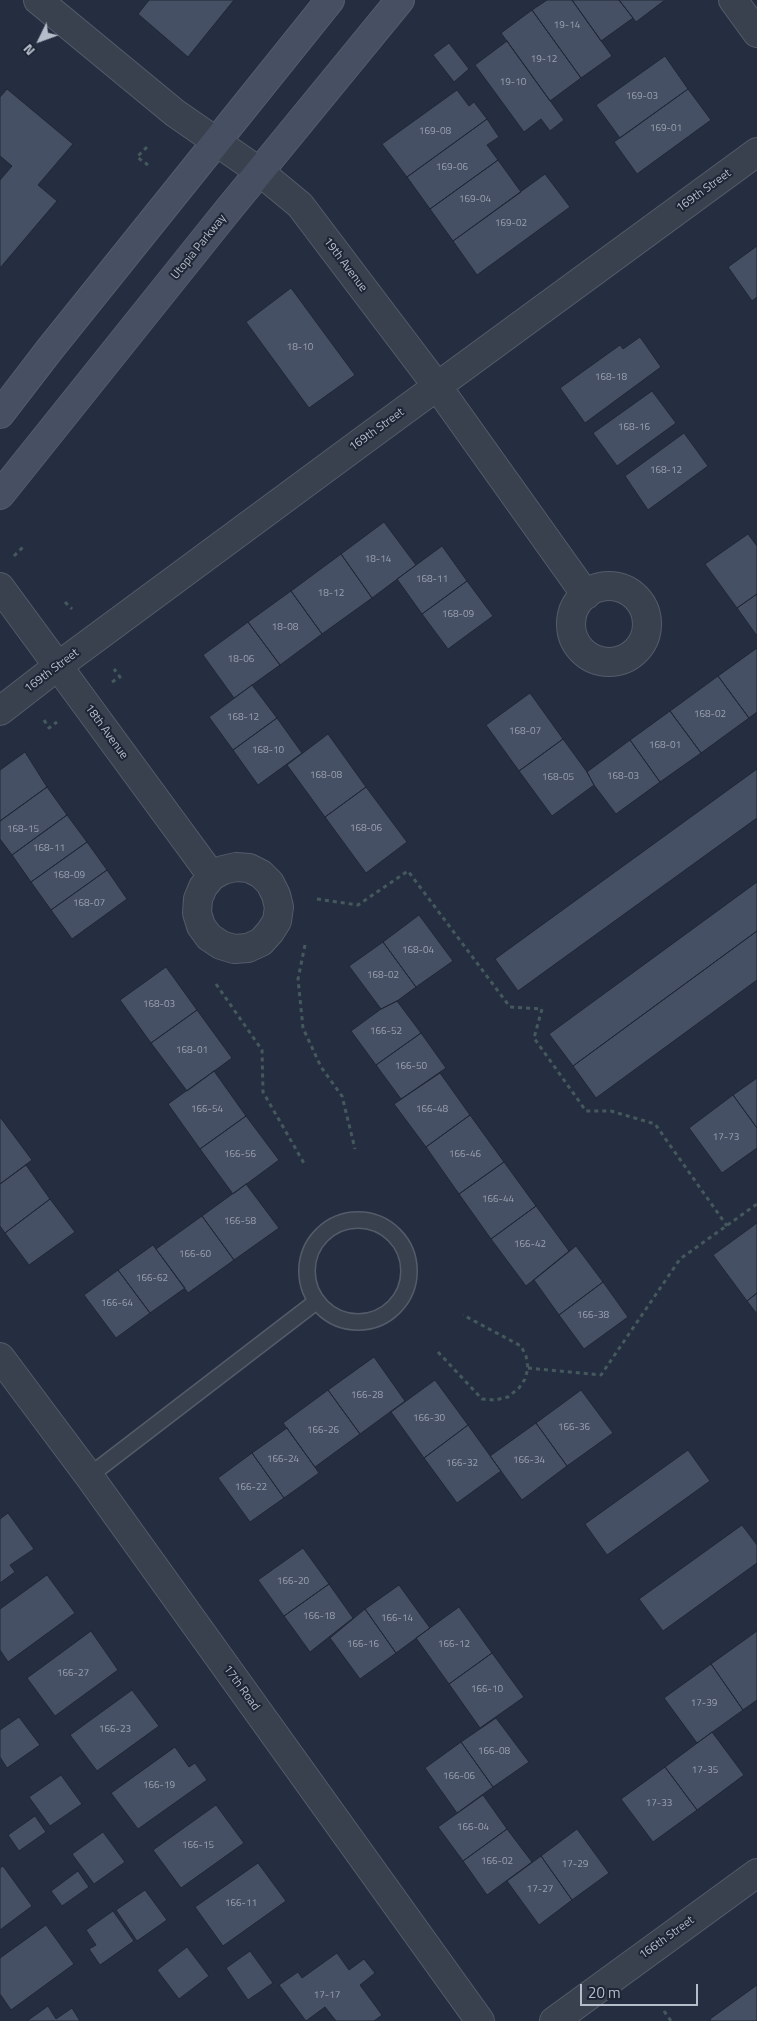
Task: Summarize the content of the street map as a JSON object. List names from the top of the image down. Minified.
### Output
{"streets":{"main road":["Utopia Parkway"],"street":["169th Street","19th Avenue","18th Avenue","17th Road","166th Street"]},"crossings":[["169th Street","19th Avenue"],["169th Street","18th Avenue"],["Utopia Parkway","19th Avenue"]],"house_numbers":["19-14","19-12","19-10","169-03","169-01","169-08","169-06","169-04","169-02","18-10","168-18","168-16","168-12","18-14","168-11","18-12","168-09","18-08","18-06","168-02","168-12","168-07","168-01","168-10","168-08","168-03","168-05","168-06","168-15","168-11","168-09","168-07","168-04","168-02","168-03","166-52","168-01","166-50","166-54","166-48","17-73","166-56","166-46","166-44","166-58","166-42","166-60","166-62","166-64","166-38","166-28","166-30","166-36","166-26","166-24","166-34","166-32","166-22","166-20","166-18","166-14","166-16","166-12","166-27","166-10","17-39","166-23","166-08","17-35","166-06","166-19","17-33","166-04","166-15","166-02","17-29","17-27","166-11","17-17"],"scale_bar":"20 m","north":"bottom left"}
